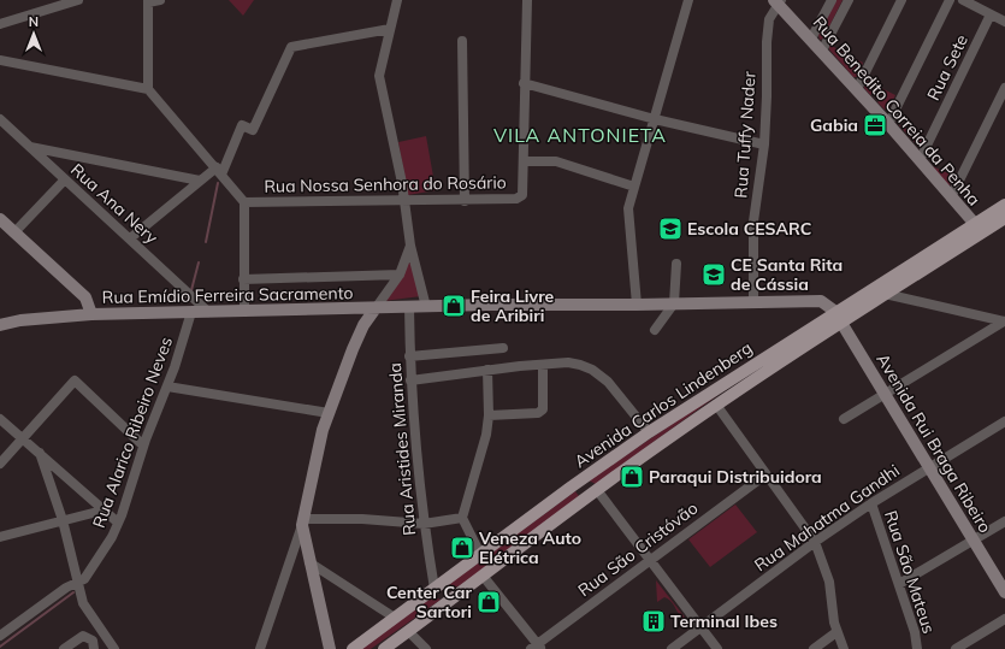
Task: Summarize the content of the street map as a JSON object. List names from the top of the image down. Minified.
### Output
{"streets":{"main road":["Avenida Carlos Lindenberg"],"street":["Rua Sete","Rua Benedito Correia da Penha","Rua Tuffy Nader","Rua Nossa Senhora do Rosário","Rua Ana Nery","Rua Emídio Ferreira Sacramento","Rua Alarico Ribeiro Neves","Avenida Rui Braga Ribeiro","Rua Aristides Miranda","Rua Mahatma Gandhi","Rua São Cristóvão","Rua São Mateus"]},"crossings":[["Rua Sete","Rua Benedito Correia da Penha"],["Rua Benedito Correia da Penha","Rua Tuffy Nader"],["Rua Benedito Correia da Penha","Avenida Carlos Lindenberg"],["Rua Tuffy Nader","Rua Emídio Ferreira Sacramento"],["Rua Ana Nery","Rua Emídio Ferreira Sacramento"],["Rua Emídio Ferreira Sacramento","Avenida Carlos Lindenberg"],["Rua Emídio Ferreira Sacramento","Rua Alarico Ribeiro Neves"],["Rua Emídio Ferreira Sacramento","Avenida Rui Braga Ribeiro"],["Rua Emídio Ferreira Sacramento","Rua Aristides Miranda"],["Avenida Carlos Lindenberg","Avenida Rui Braga Ribeiro"],["Avenida Carlos Lindenberg","Rua Aristides Miranda"],["Avenida Rui Braga Ribeiro","Rua Mahatma Gandhi"],["Rua Mahatma Gandhi","Rua São Mateus"]],"districts":["VILA ANTONIETA"],"places":{"office":["Gabia"],"school or university":["Escola CESARC","CE Santa Rita de Cássia"],"shop":["Feira Livre de Aribiri","Paraqui Distribuidora","Veneza Auto Elétrica","Center Car Sartori"],"building":["Terminal Ibes"]},"north":"top"}
